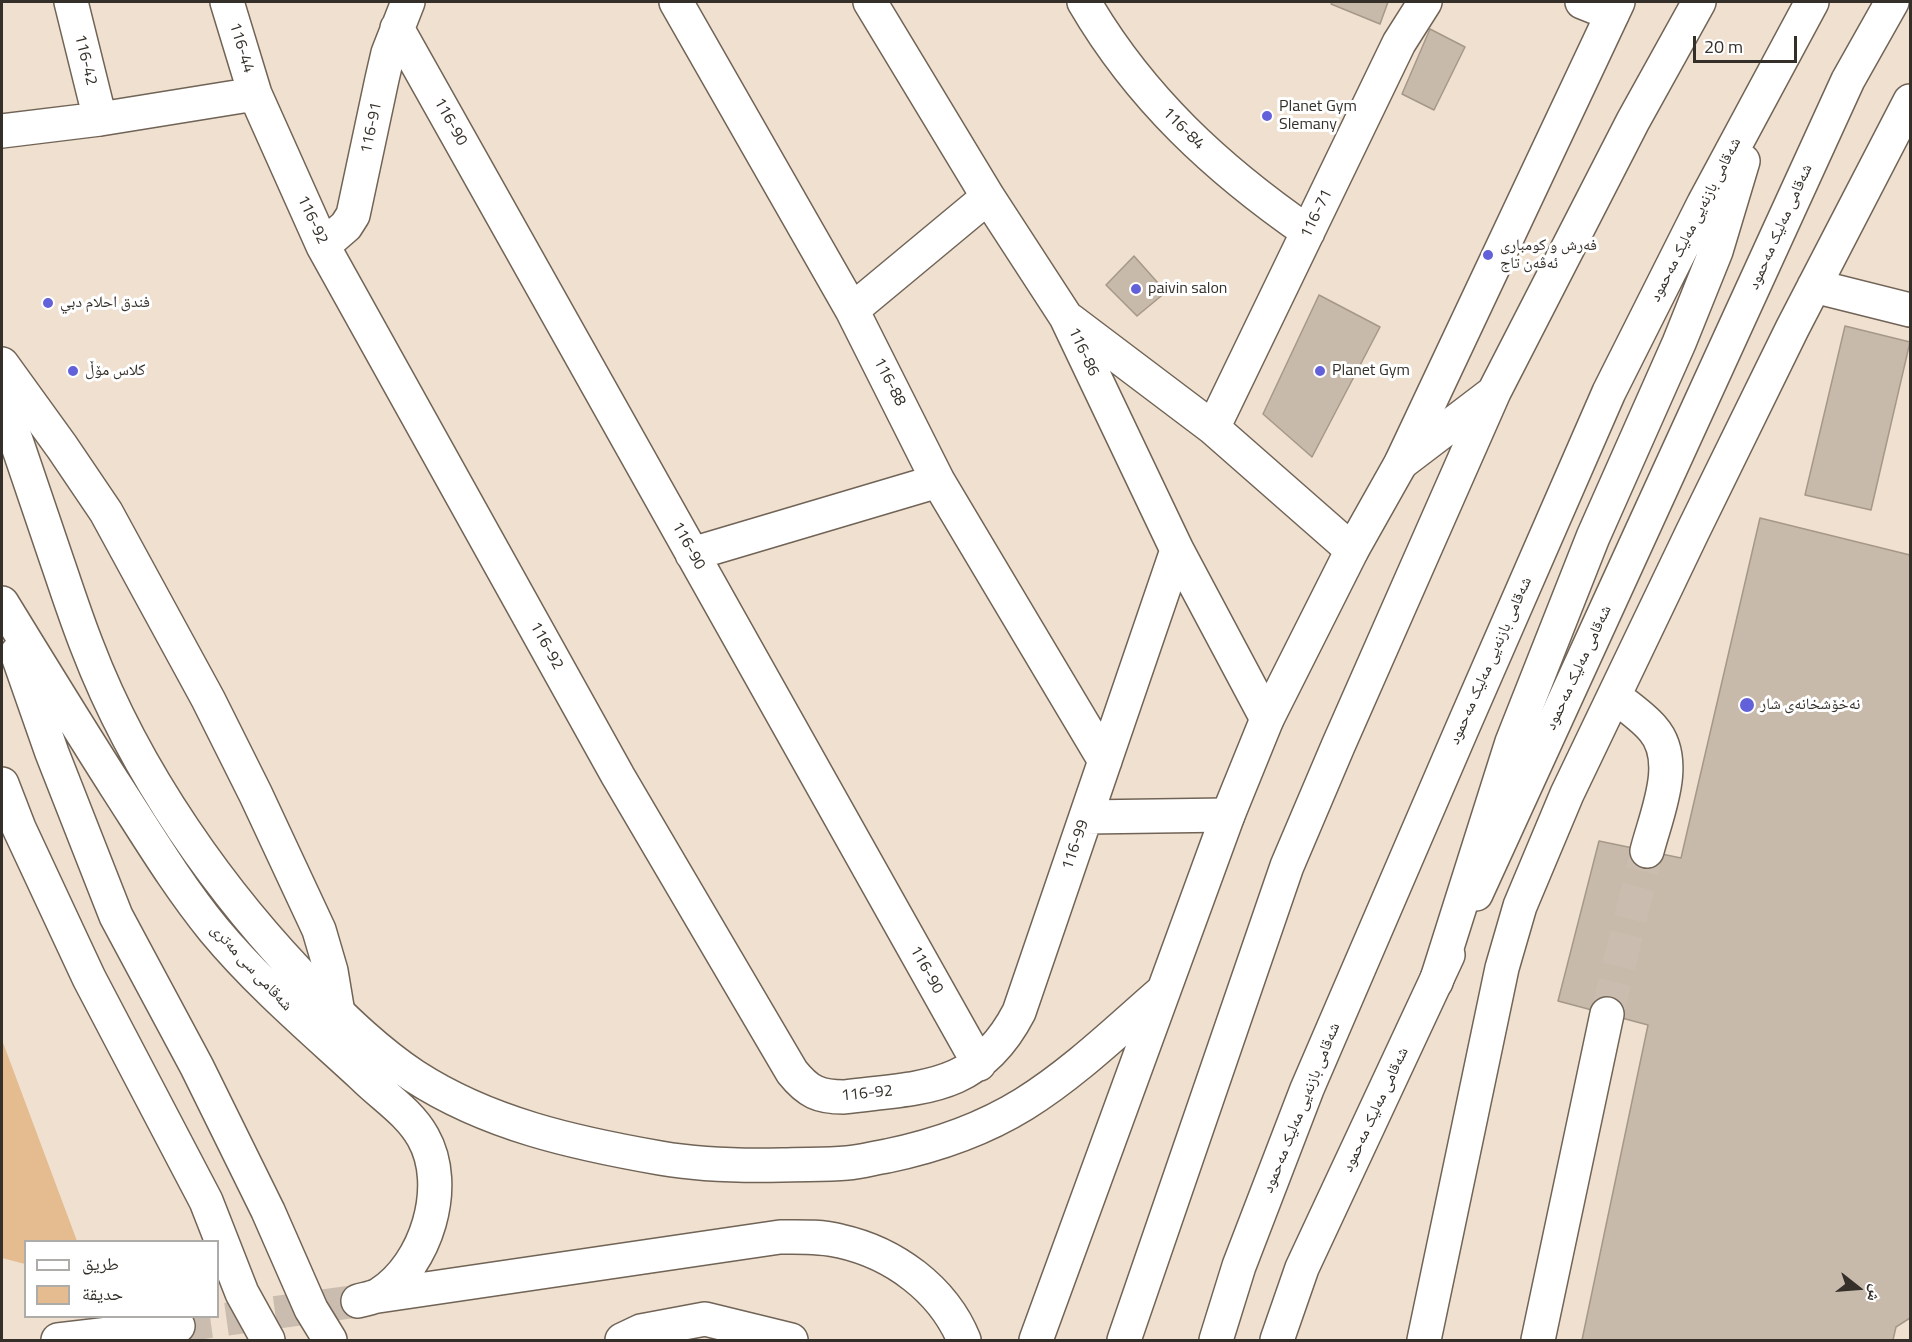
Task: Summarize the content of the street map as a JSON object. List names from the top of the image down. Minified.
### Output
{"streets":{"main road":["116-44","116-42","116-90","116-91","116-84","116-71","116-92","شەقامی بازنەیی مەلیک مەحمود","شەقامی مەلیک مەحمود","116-86","116-88","116-99","شەقامی سی مەتری"]},"crossings":[["116-44","116-92"],["116-90","116-91"],["116-90","116-99"],["116-91","116-92"],["116-84","116-71"],["116-92","116-99"],["116-86","116-99"],["116-88","116-99"]],"places":["Planet Gym Slemany","فەرش و کومباری ئەڤەن تاج","paivin salon","فندق احلام دبي","کلاس مۆڵ","Planet Gym","نەخۆشخانەی شار"],"legend":["طريق","حديقة"],"scale_bar":"20 m","north":"right"}
